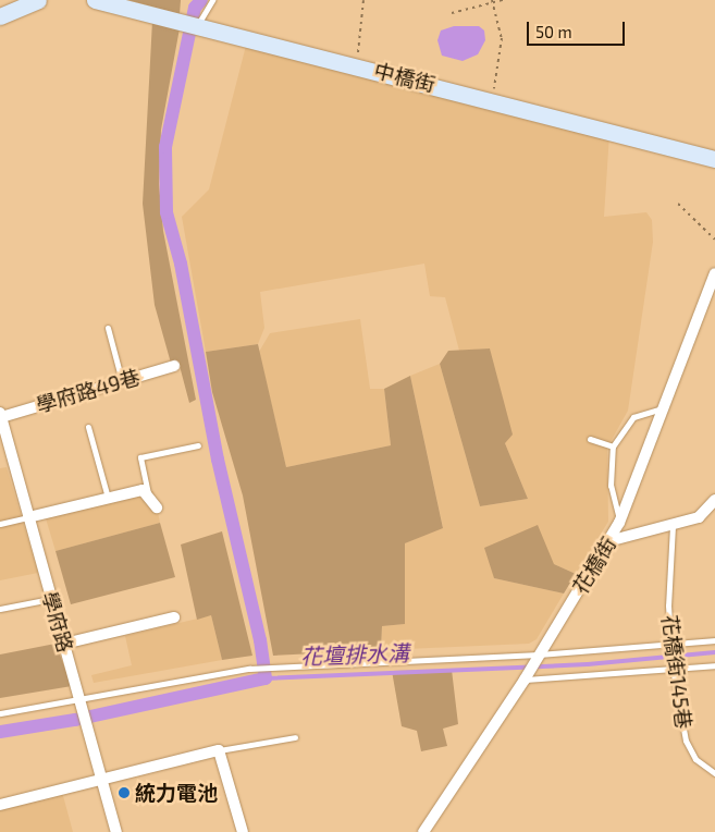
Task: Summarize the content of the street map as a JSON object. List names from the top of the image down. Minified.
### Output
{"streets":{"street":["中橋街","學府路49巷","花橋街","學府路"],"lane":["花橋街145巷"]},"crossings":[["學府路49巷","學府路"]],"water":["花壇排水溝"],"places":["統力電池"],"scale_bar":"50 m"}
